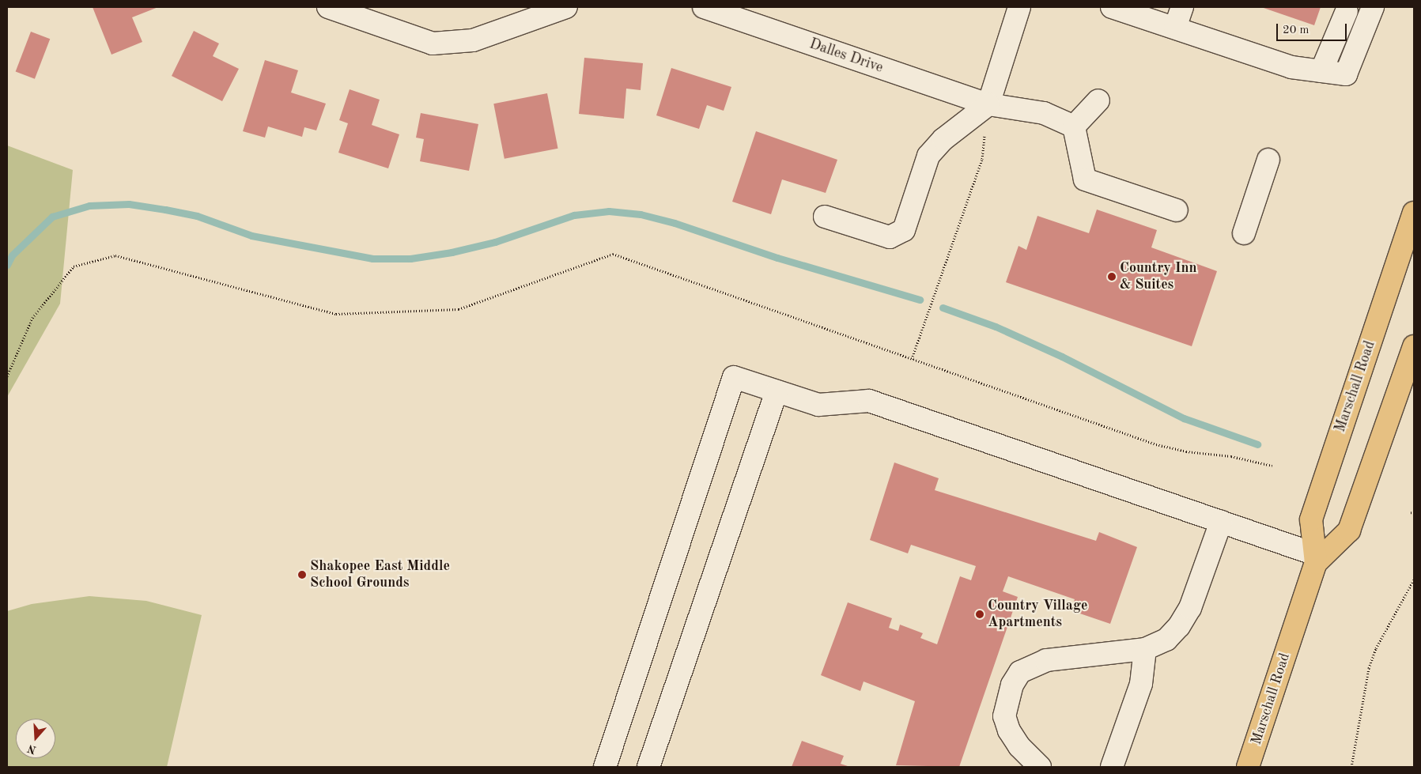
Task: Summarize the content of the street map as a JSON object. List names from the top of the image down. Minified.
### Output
{"streets":{"main road":["Marschall Road"],"street":["Dalles Drive"]},"places":["Country Inn & Suites","Shakopee East Middle School Grounds","Country Village Apartments"],"scale_bar":"20 m","north":"bottom"}
